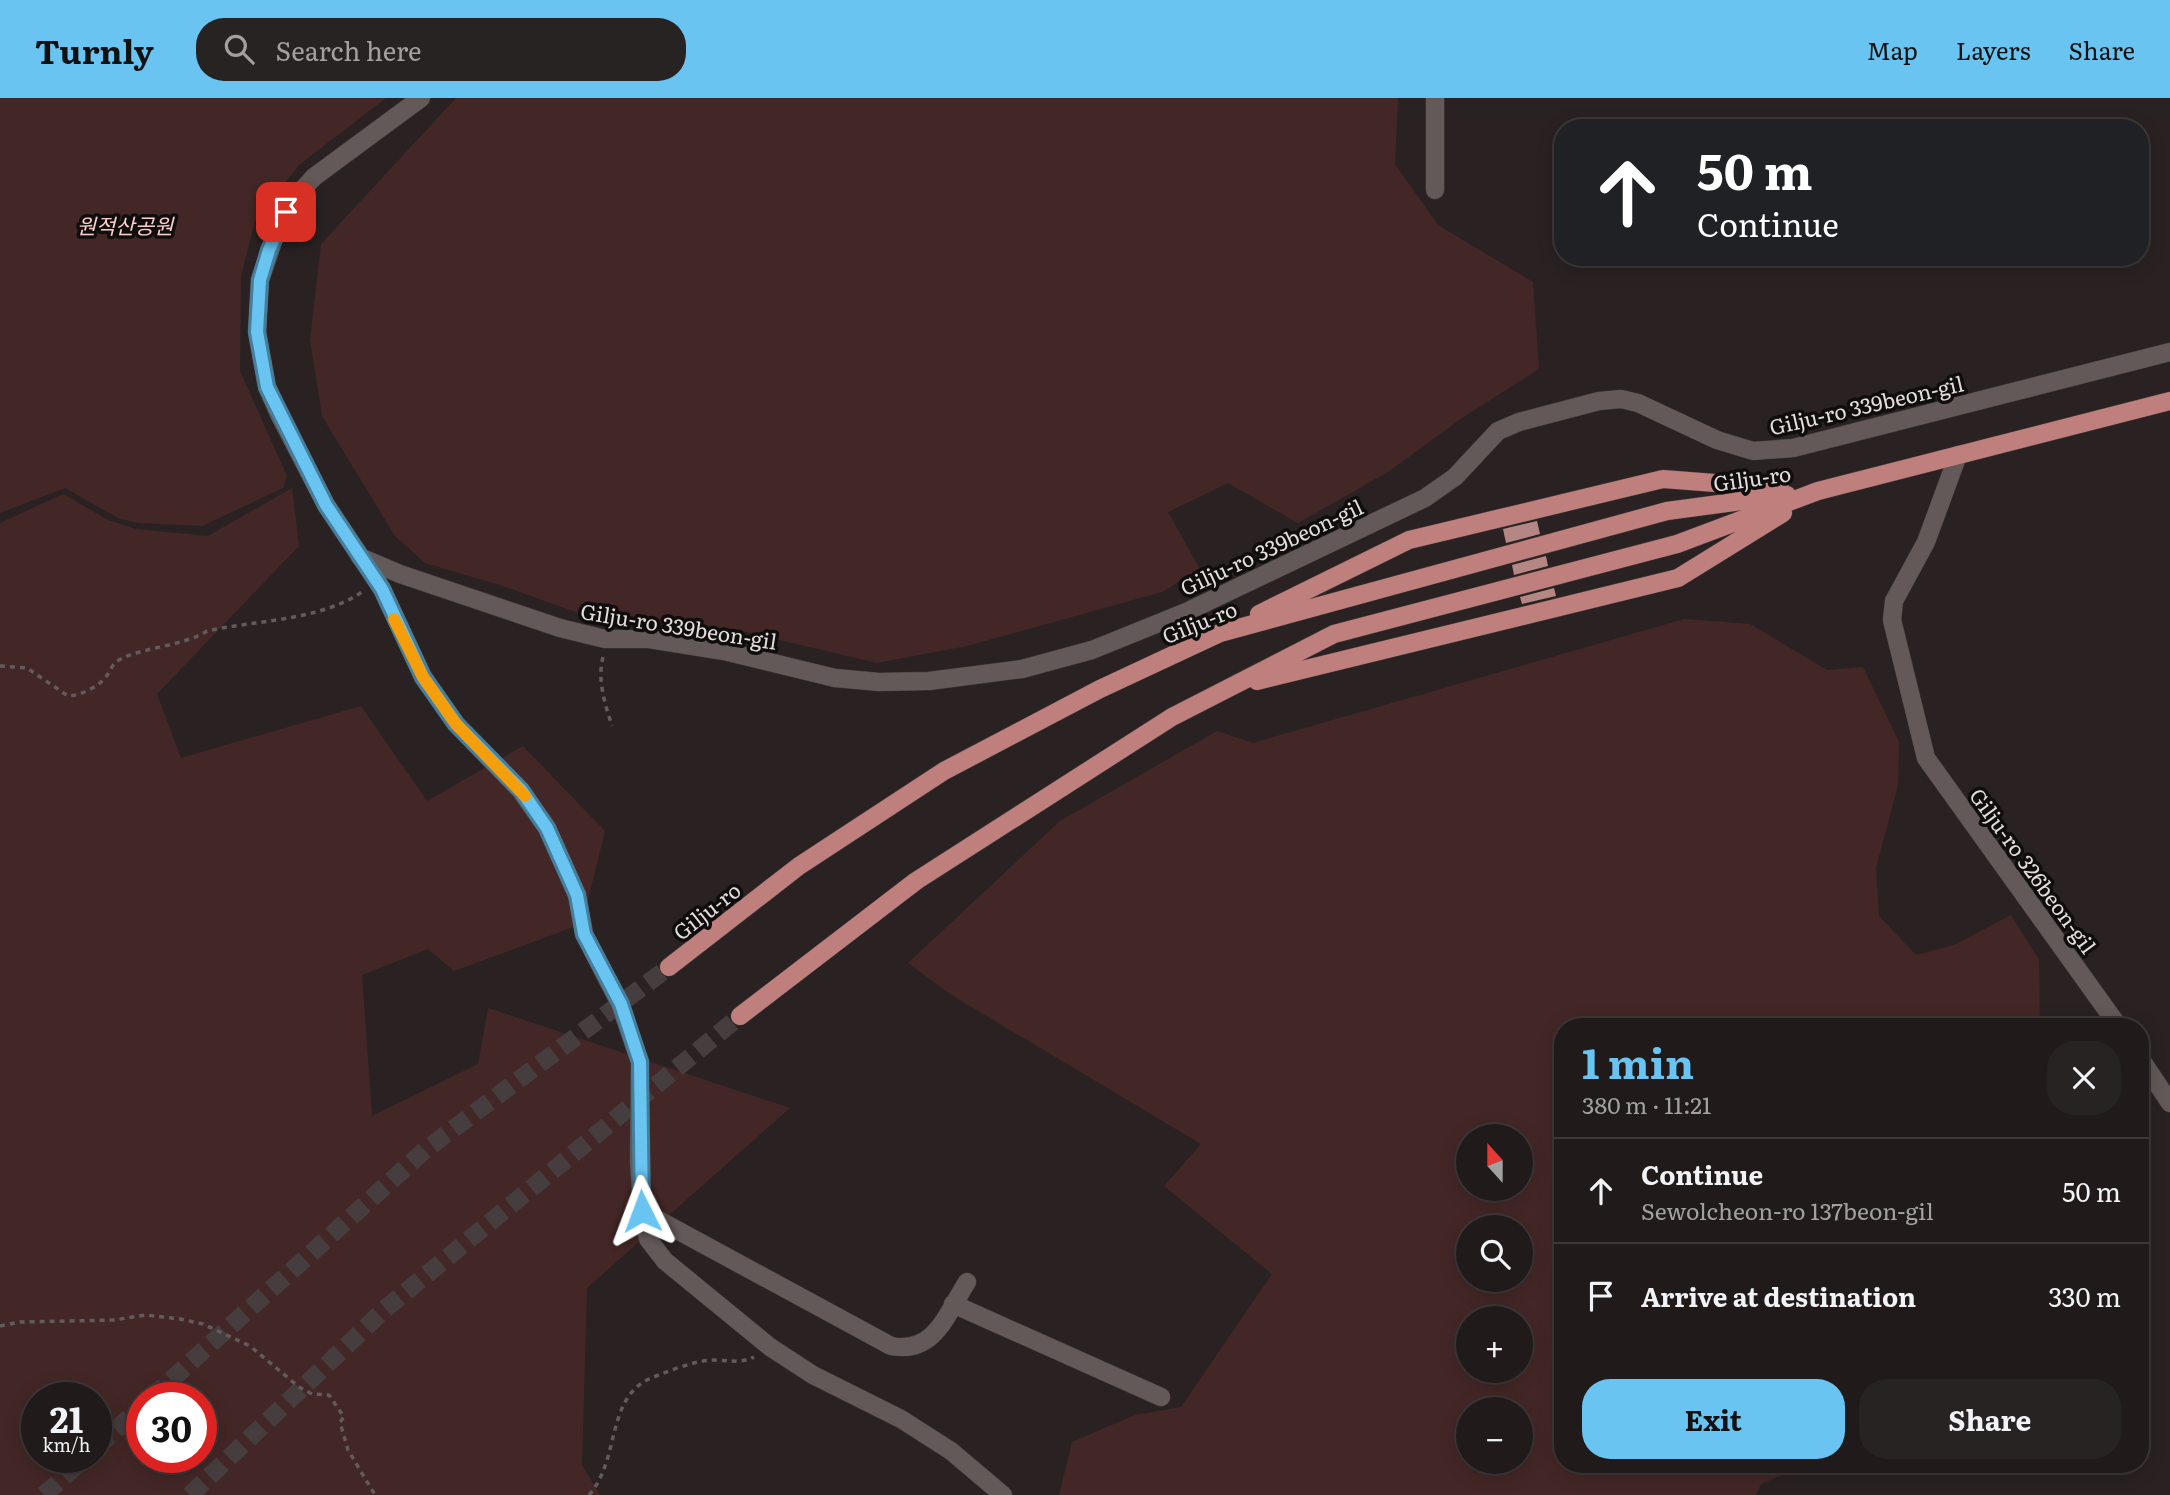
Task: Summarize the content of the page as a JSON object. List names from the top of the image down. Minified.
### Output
{"streets":{"main road":["Gilju-ro"],"street":["Gilju-ro 339beon-gil","Gilju-ro 326beon-gil"]},"crossings":[["Gilju-ro","Gilju-ro 326beon-gil"]],"parks":["원적산공원"],"north":"top","page":{"header":"Turnly","search":"Search here","nav":["Map","Layers","Share"],"turn":["50 m","Continue"],"heading":["1 min","380 m · 11:21"],"map_buttons":["+","−"],"list":[{"name":"Continue","note":"Sewolcheon-ro 137beon-gil","value":"50 m"},{"name":"Arrive at destination","value":"330 m"}],"buttons":["Exit","Share"],"speed":"21 km/h","limit":"30"}}
